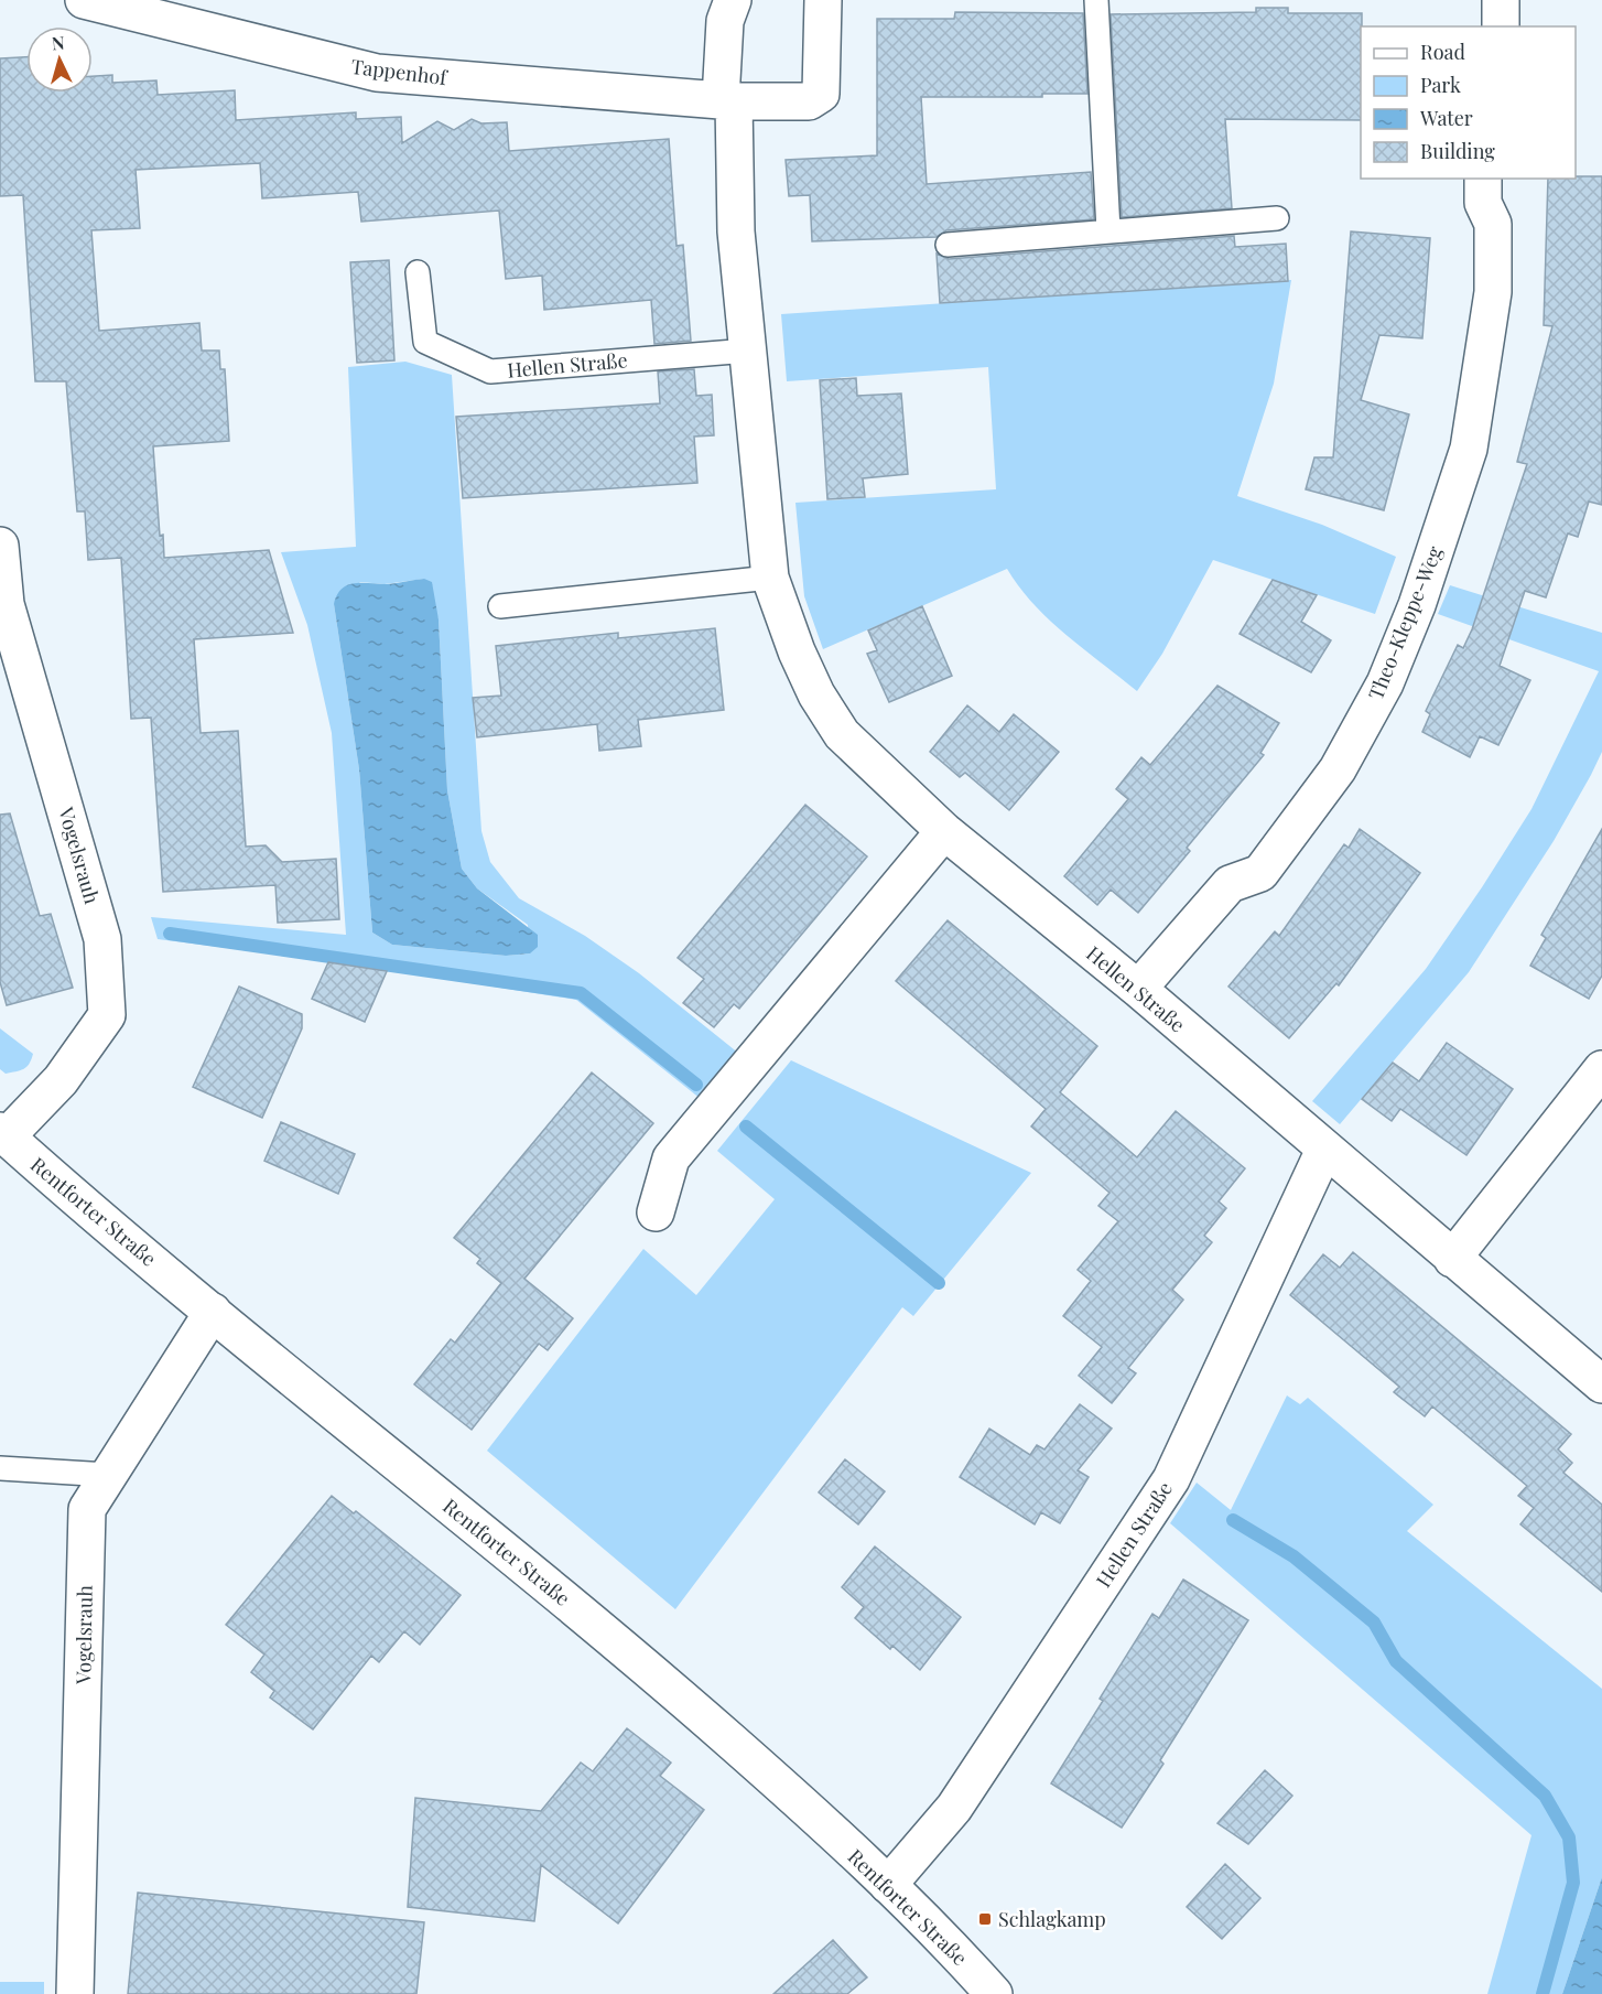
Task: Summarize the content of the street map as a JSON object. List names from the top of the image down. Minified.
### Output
{"streets":{"street":["Tappenhof","Hellen Straße","Theo-Kleppe-Weg","Vogelsrauh","Rentforter Straße"]},"crossings":[["Tappenhof","Hellen Straße"],["Hellen Straße","Theo-Kleppe-Weg"],["Hellen Straße","Rentforter Straße"],["Vogelsrauh","Rentforter Straße"]],"places":{"transit":["Schlagkamp"]},"legend":["Road","Park","Water","Building"],"north":"top"}
